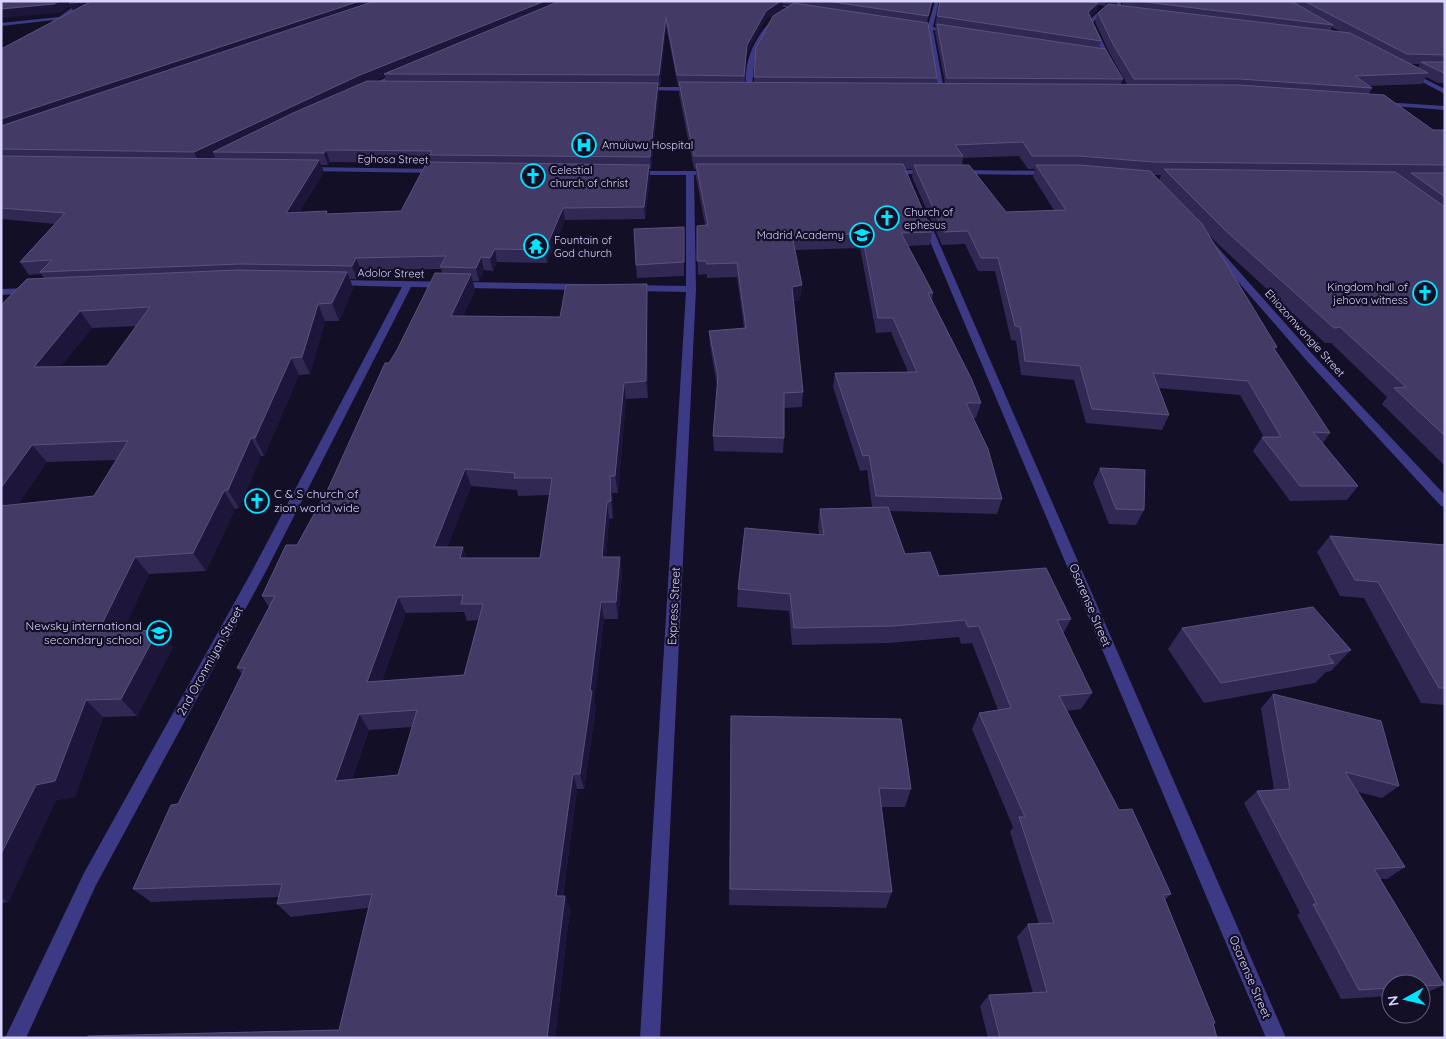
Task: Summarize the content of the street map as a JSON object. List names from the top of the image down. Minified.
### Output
{"streets":{"street":["Eghosa Street","Adolor Street","Ehiozomwangie Street","Osarense Street","Express Street","2nd Oronmiyan Street"]},"crossings":[["Adolor Street","2nd Oronmiyan Street"]],"places":{"hospital":["Amuiuwu Hospital"],"church":["Celestial church of christ","Church of ephesus","Kingdom hall of jehova witness","C & S church of zion world wide"],"school or university":["Madrid Academy","Newsky international secondary school"],"temple":["Fountain of God church"]},"north":"left"}
